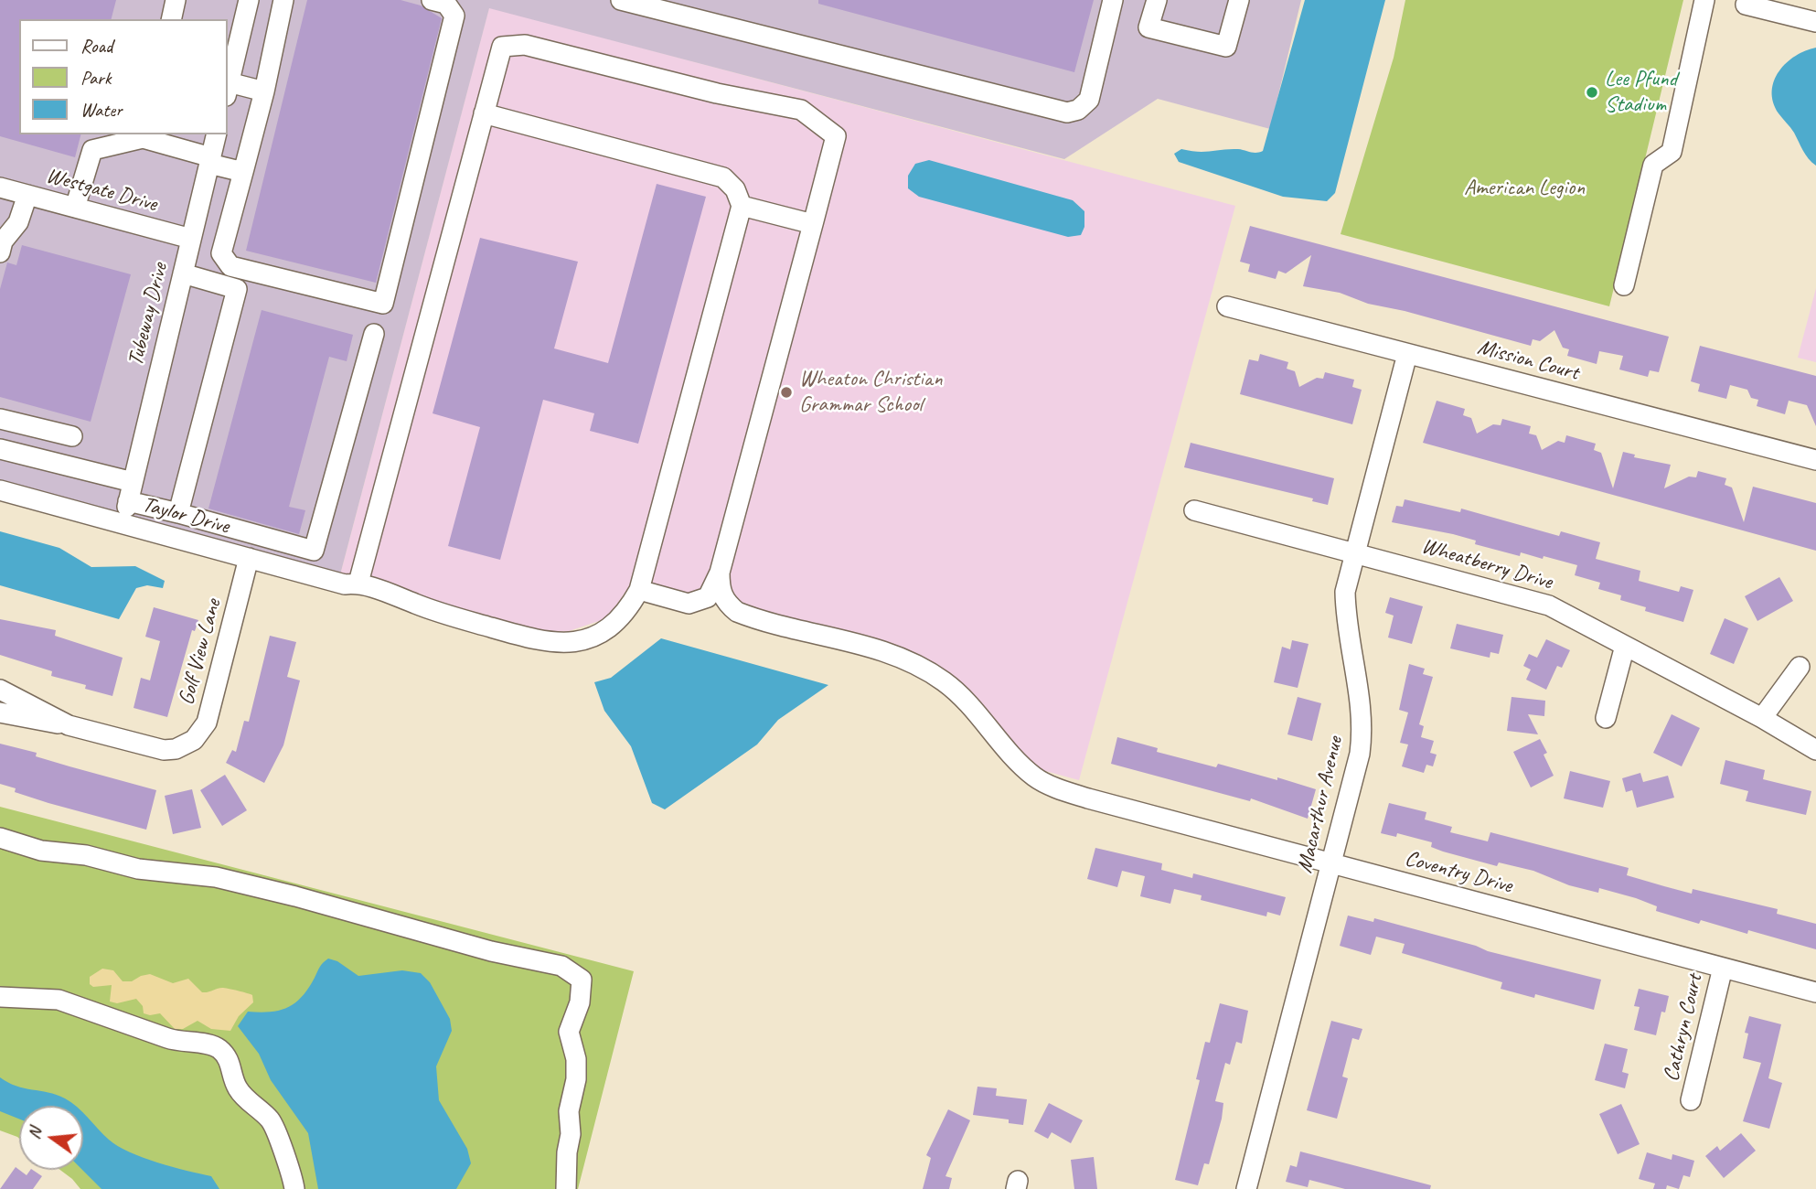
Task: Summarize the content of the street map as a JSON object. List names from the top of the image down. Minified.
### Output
{"streets":{"street":["Westgate Drive","Tubeway Drive","Mission Court","Taylor Drive","Wheatberry Drive","Golf View Lane","Macarthur Avenue","Coventry Drive","Cathryn Court"]},"crossings":[["Westgate Drive","Tubeway Drive"],["Mission Court","Macarthur Avenue"],["Taylor Drive","Golf View Lane"],["Wheatberry Drive","Macarthur Avenue"],["Macarthur Avenue","Coventry Drive"],["Coventry Drive","Cathryn Court"]],"parks":["American Legion"],"places":["Lee Pfund Stadium","Wheaton Christian Grammar School"],"legend":["Road","Park","Water"],"north":"left"}
